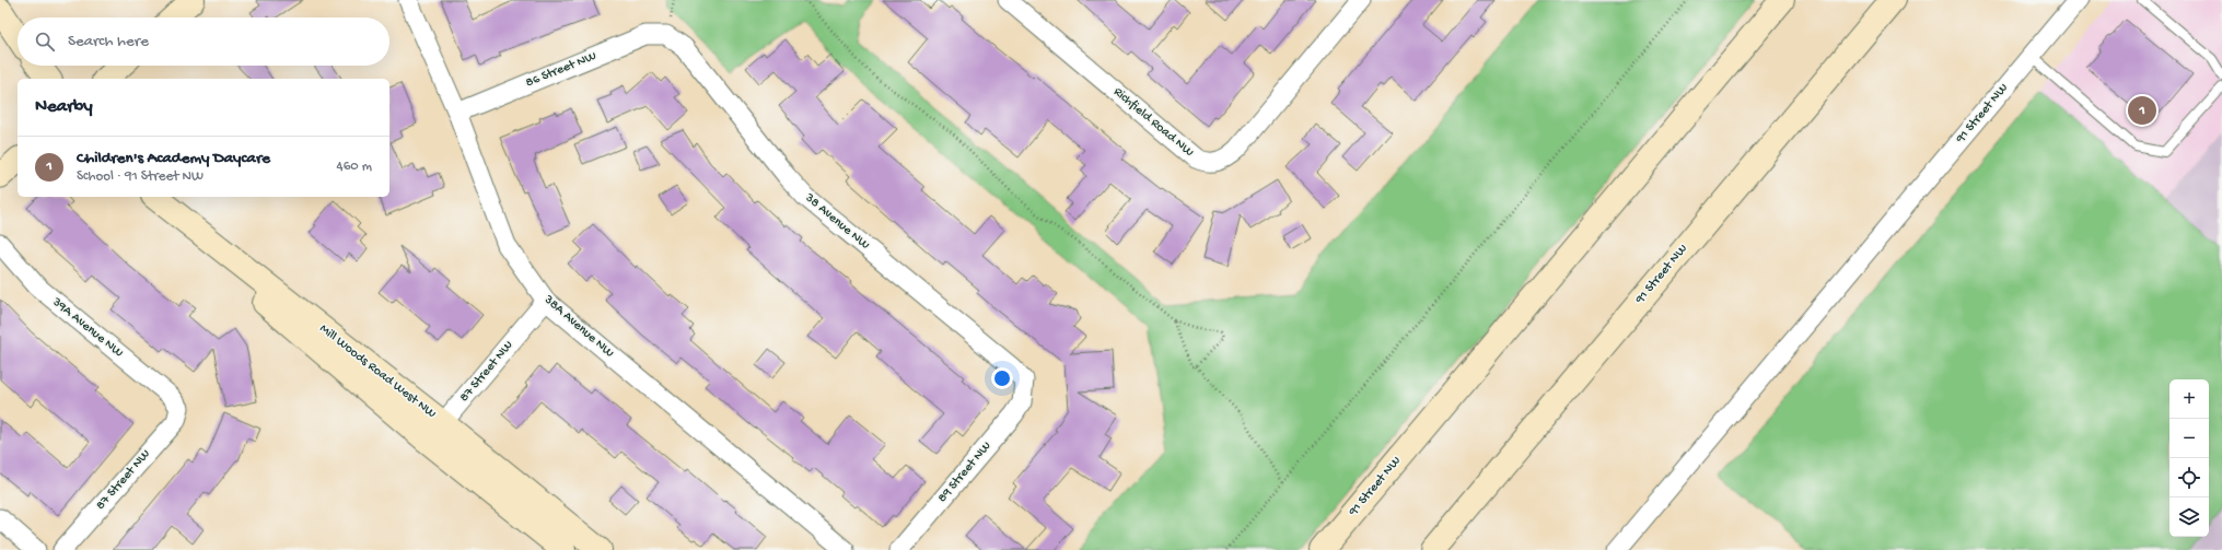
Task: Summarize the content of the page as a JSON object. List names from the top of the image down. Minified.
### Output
{"streets":{"main road":["91 Street NW","Mill Woods Road West NW"],"street":["86 Street NW","Richfield Road NW","38 Avenue NW","38A Avenue NW","39A Avenue NW","87 Street NW","89 Street NW"]},"crossings":[["86 Street NW","38 Avenue NW"],["86 Street NW","38A Avenue NW"],["38 Avenue NW","89 Street NW"],["38A Avenue NW","87 Street NW"],["39A Avenue NW","87 Street NW"],["Mill Woods Road West NW","87 Street NW"]],"page":{"search":"Search here","heading":"Nearby","pins":"1","list":[{"mark":"1","name":"Children's Academy Daycare","note":"School · 91 Street NW","value":"460 m"}],"map_buttons":["+","−"]}}
